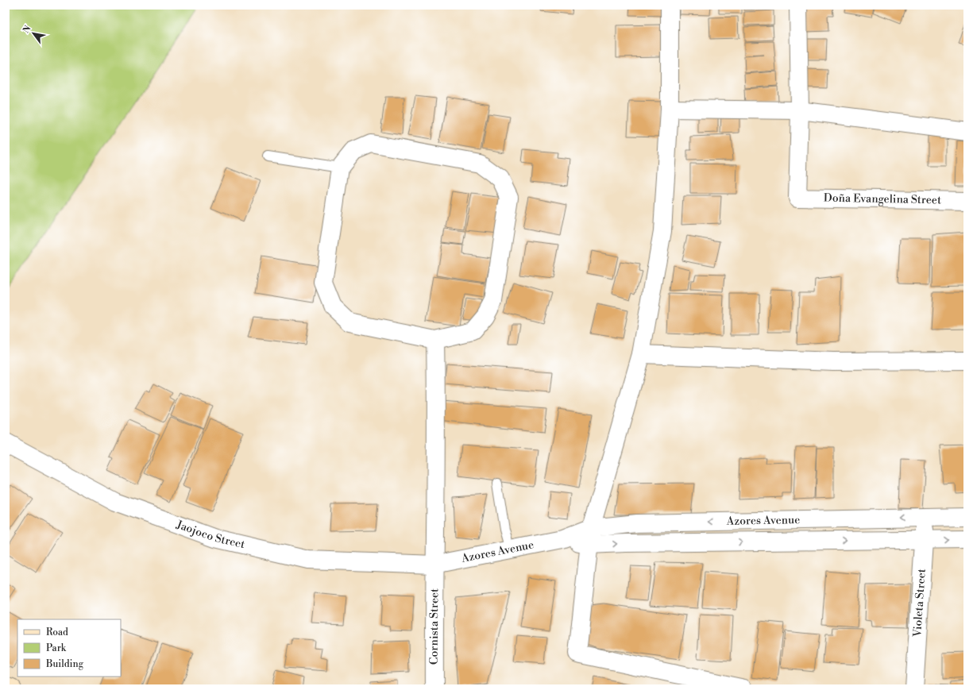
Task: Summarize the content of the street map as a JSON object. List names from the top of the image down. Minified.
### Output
{"streets":{"street":["Doña Evangelina Street","Azores Avenue","Jaojoco Street","Violeta Street","Cornista Street"]},"crossings":[["Azores Avenue","Jaojoco Street"],["Azores Avenue","Violeta Street"],["Azores Avenue","Cornista Street"],["Jaojoco Street","Cornista Street"]],"legend":["Road","Park","Building"],"north":"top left"}
